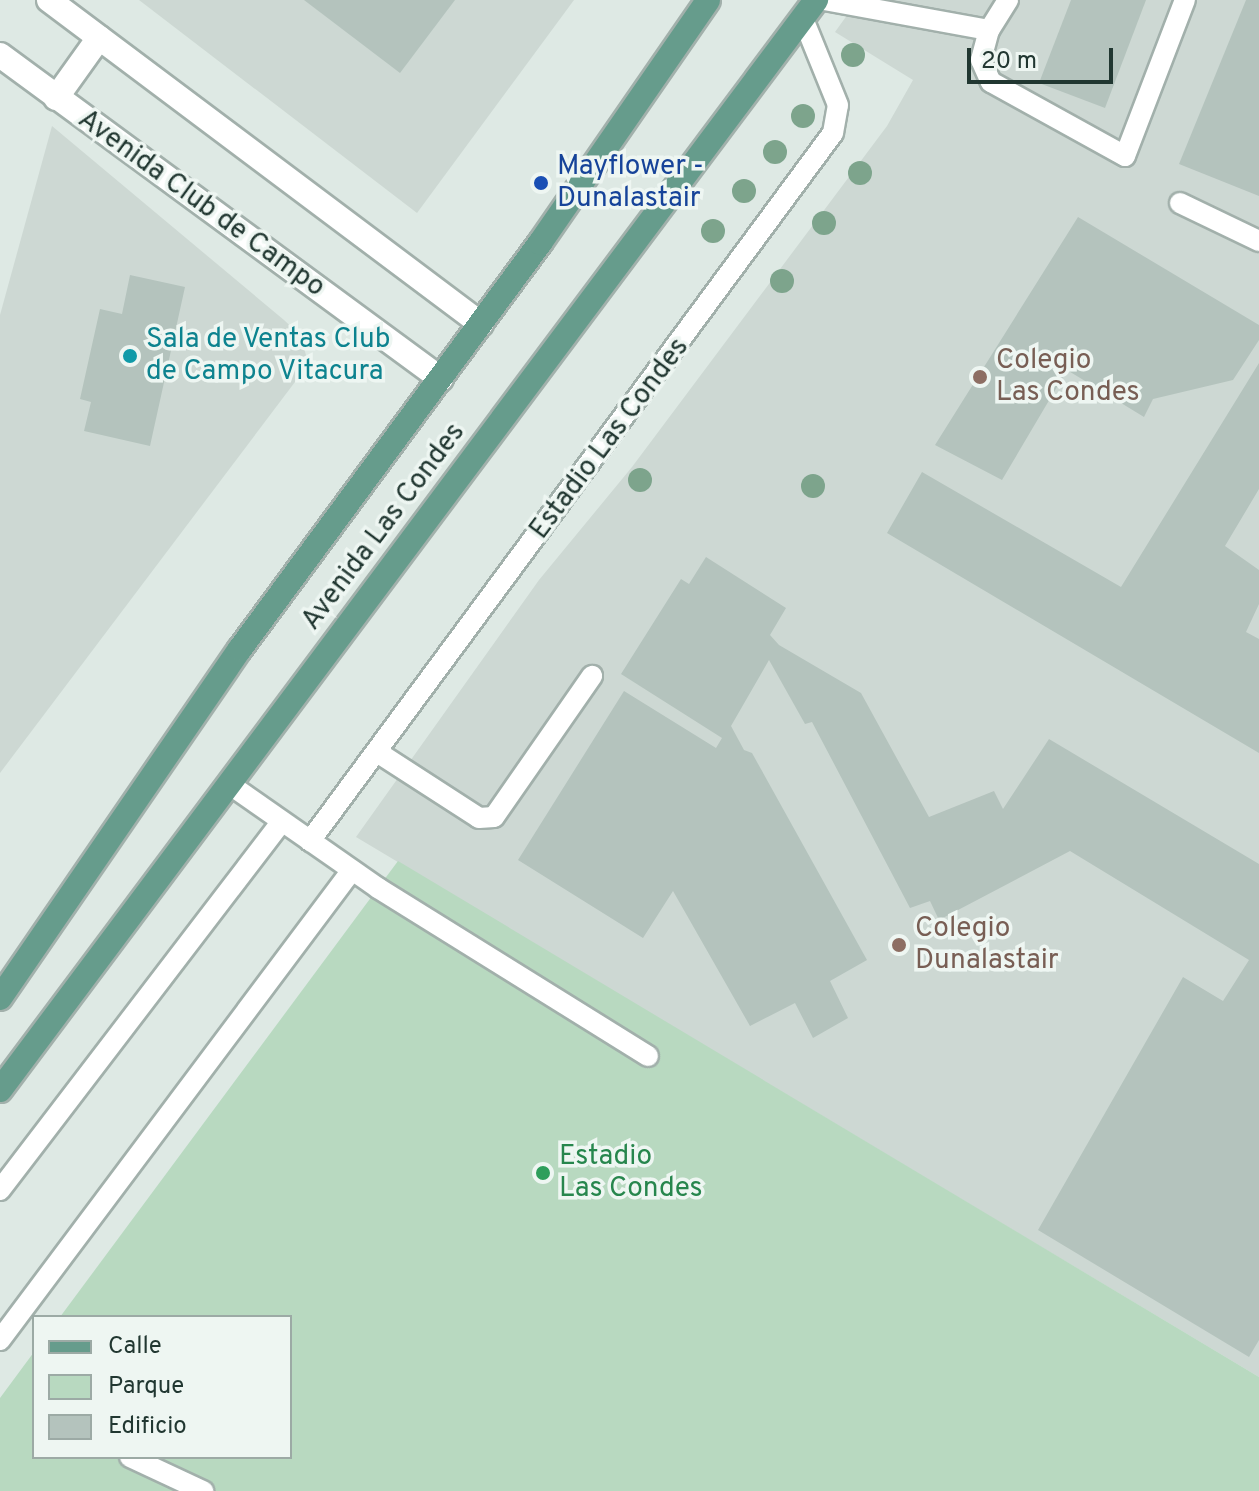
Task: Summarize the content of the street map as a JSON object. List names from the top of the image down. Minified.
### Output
{"streets":{"main road":["Avenida Las Condes"],"street":["Avenida Club de Campo"],"lane":["Estadio Las Condes"]},"crossings":[["Avenida Club de Campo","Avenida Las Condes"],["Estadio Las Condes","Avenida Las Condes"]],"places":["Mayflower - Dunalastair","Sala de Ventas Club de Campo Vitacura","Colegio Las Condes","Colegio Dunalastair","Estadio Las Condes"],"legend":["Calle","Parque","Edificio"],"scale_bar":"20 m"}
